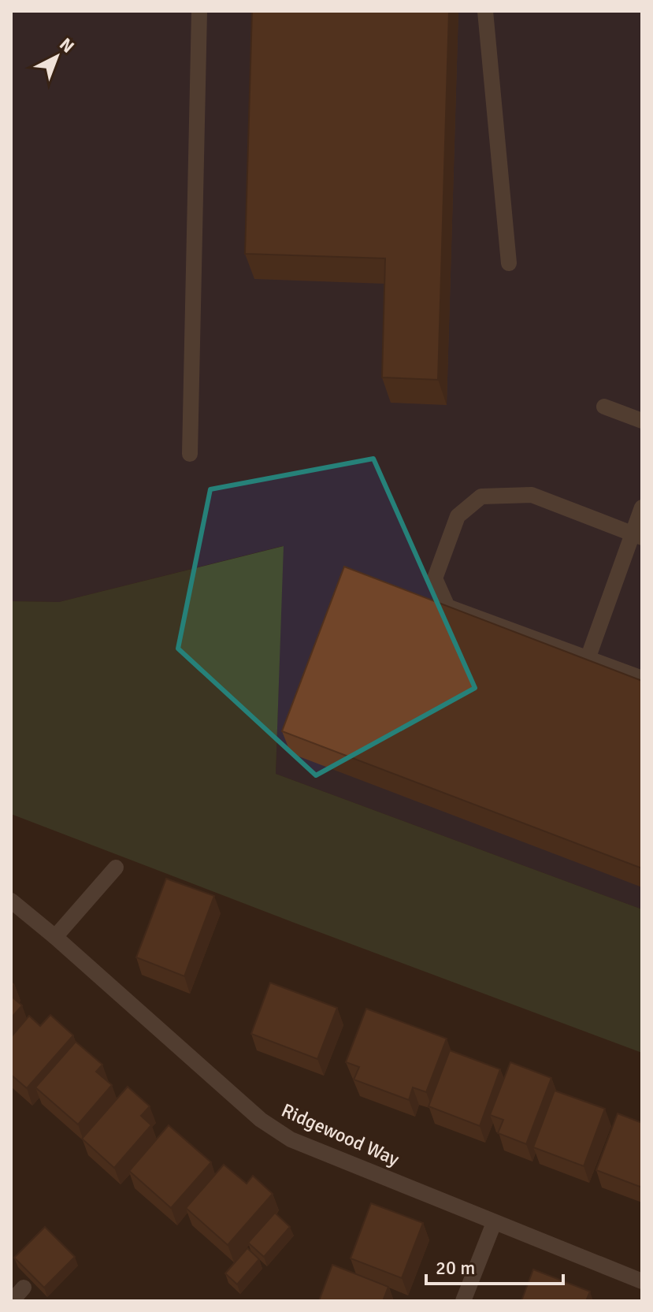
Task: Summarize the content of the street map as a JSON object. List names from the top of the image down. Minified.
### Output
{"streets":{"street":["Ridgewood Way"]},"scale_bar":"20 m","north":"top right"}
